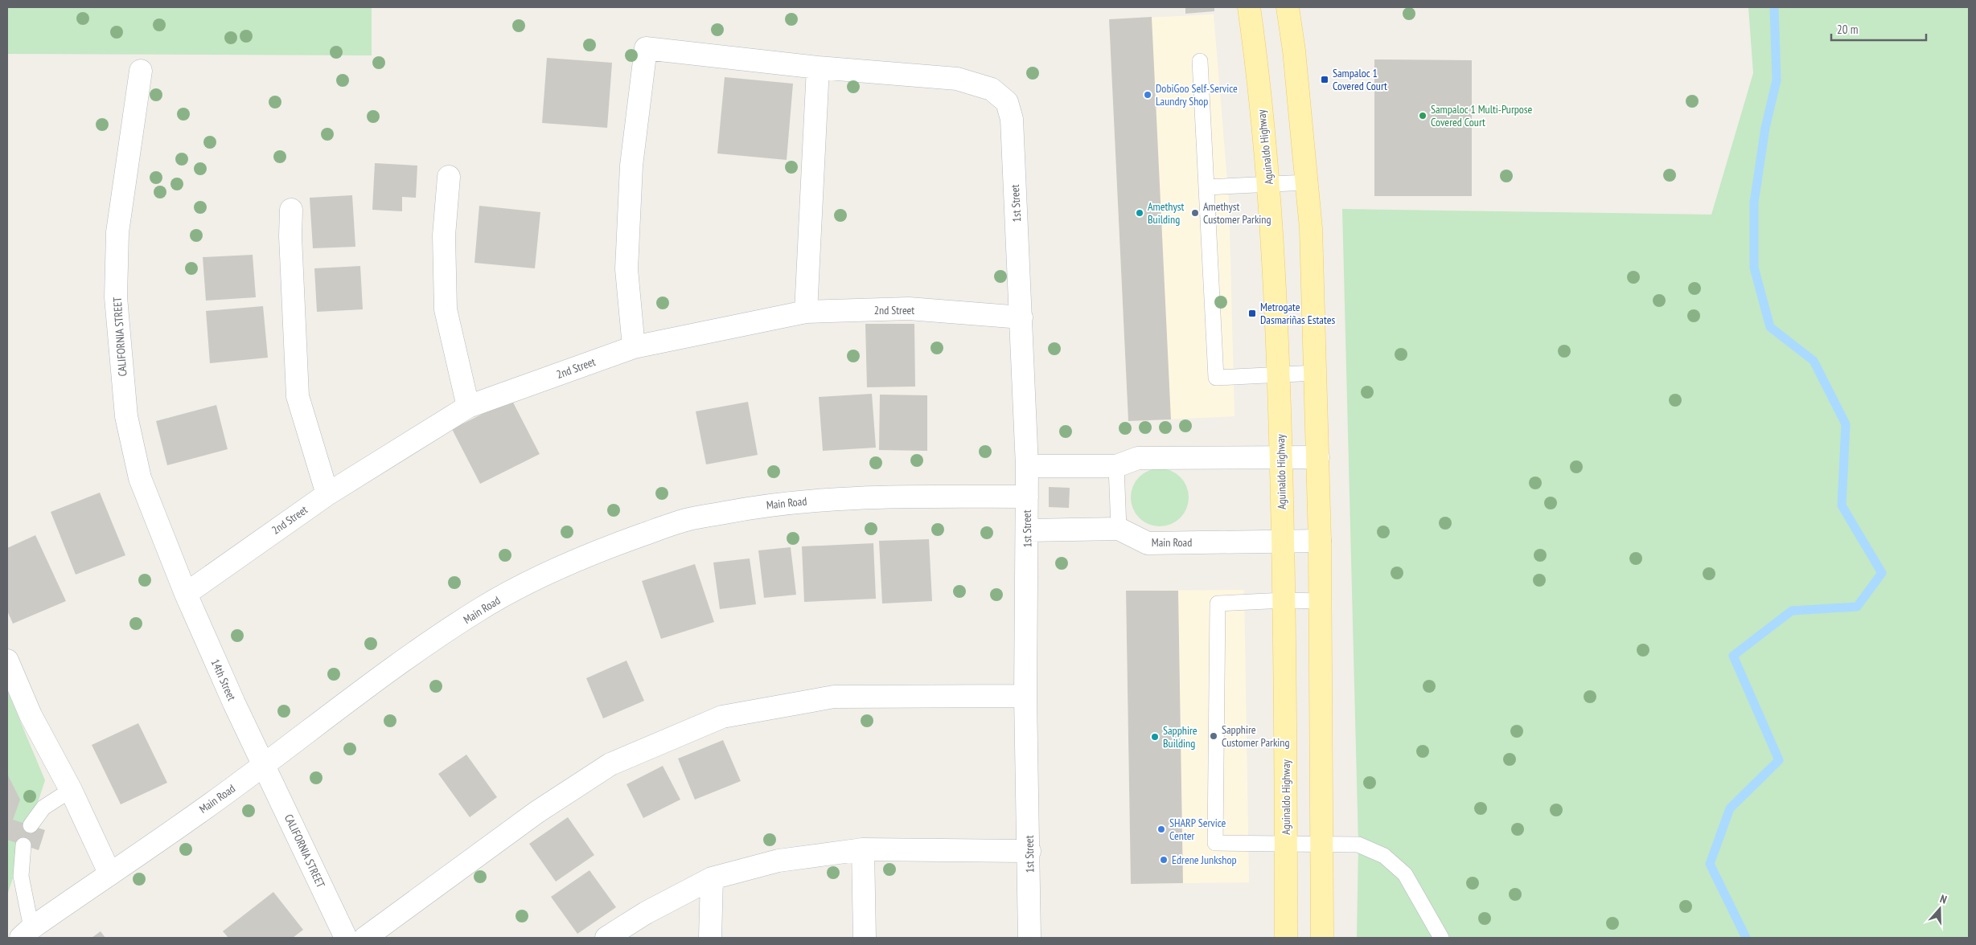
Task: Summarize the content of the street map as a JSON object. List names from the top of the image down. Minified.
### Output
{"streets":{"main road":["Aguinaldo Highway"],"street":["1st Street","2nd Street","CALIFORNIA STREET","Main Road","14th Street"]},"crossings":[["Aguinaldo Highway","Main Road"],["1st Street","2nd Street"],["1st Street","Main Road"],["2nd Street","CALIFORNIA STREET"],["2nd Street","14th Street"],["CALIFORNIA STREET","Main Road"],["CALIFORNIA STREET","14th Street"],["Main Road","14th Street"]],"places":{"transit":["Sampaloc 1 Covered Court","Metrogate Dasmariñas Estates"],"other":["DobiGoo Self-Service Laundry Shop","Sampaloc 1 Multi-Purpose Covered Court","Amethyst Building","Amethyst Customer Parking","Sapphire Customer Parking","Sapphire Building","SHARP Service Center","Edrene Junkshop"]},"scale_bar":"20 m","north":"top"}
